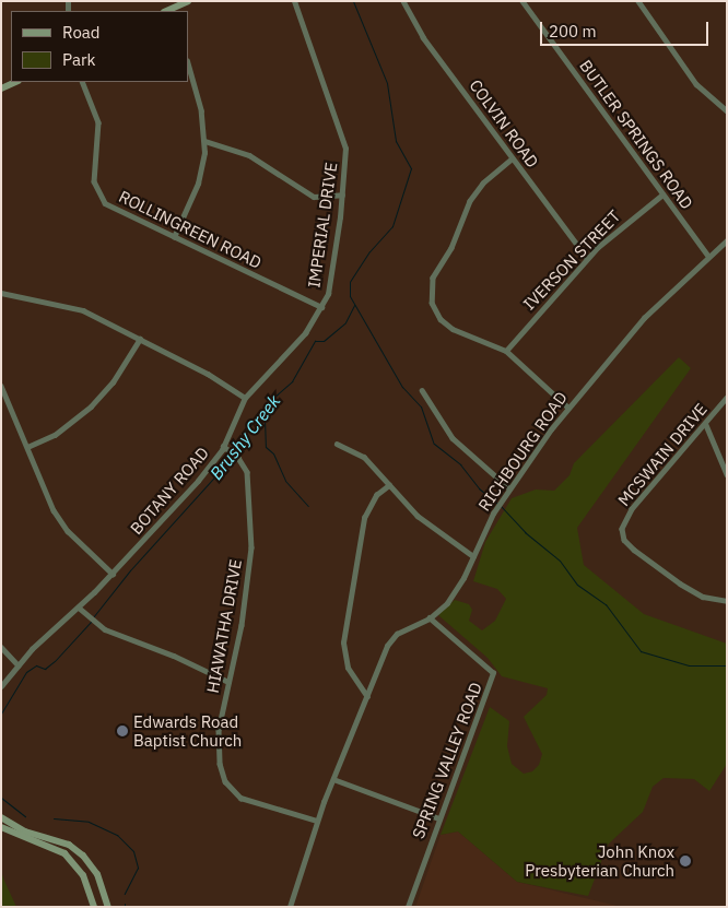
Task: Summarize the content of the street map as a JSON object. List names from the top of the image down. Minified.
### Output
{"streets":{"street":["COLVIN ROAD","BUTLER SPRINGS ROAD","IMPERIAL DRIVE","ROLLINGREEN ROAD","IVERSON STREET","RICHBOURG ROAD","MCSWAIN DRIVE","BOTANY ROAD","HIAWATHA DRIVE","SPRING VALLEY ROAD"]},"crossings":[["COLVIN ROAD","IVERSON STREET"],["BUTLER SPRINGS ROAD","IVERSON STREET"],["BUTLER SPRINGS ROAD","RICHBOURG ROAD"],["IMPERIAL DRIVE","ROLLINGREEN ROAD"],["IMPERIAL DRIVE","BOTANY ROAD"],["RICHBOURG ROAD","HIAWATHA DRIVE"],["RICHBOURG ROAD","SPRING VALLEY ROAD"],["BOTANY ROAD","HIAWATHA DRIVE"]],"water":["Brushy Creek"],"places":["Edwards Road Baptist Church","John Knox Presbyterian Church"],"legend":["Road","Park"],"scale_bar":"200 m"}
